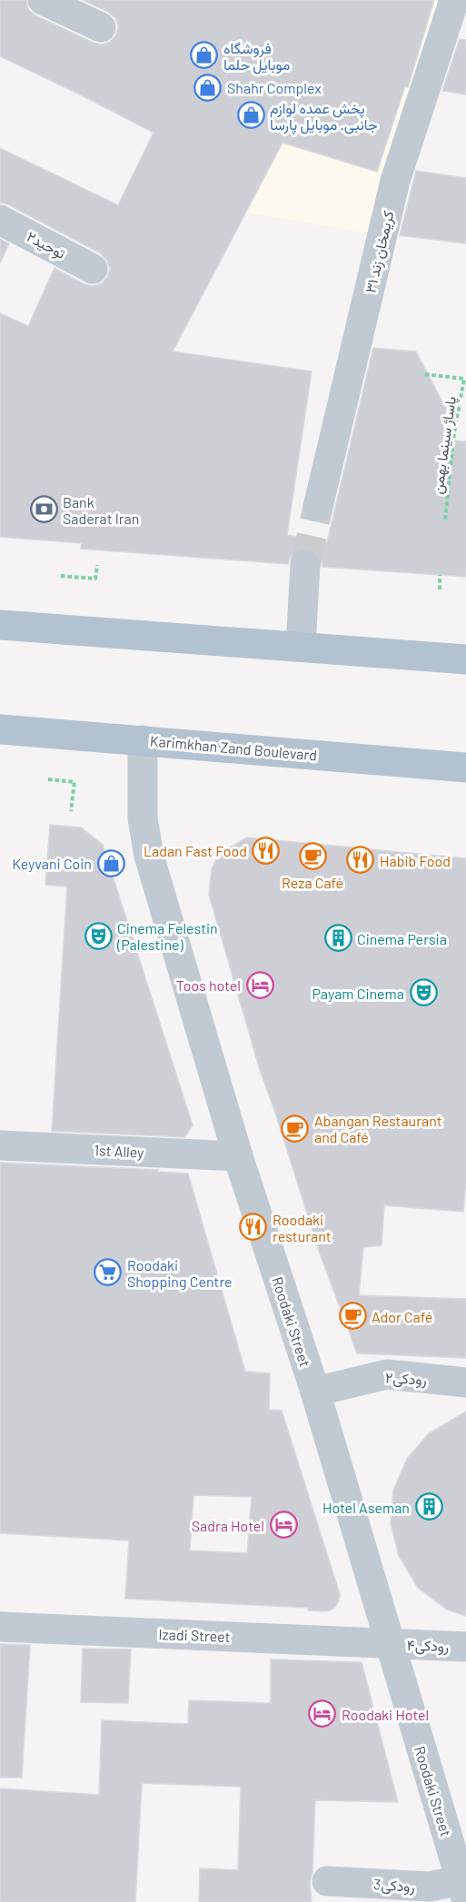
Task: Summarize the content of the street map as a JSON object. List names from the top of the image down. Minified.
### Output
{"streets":{"main road":["Karimkhan Zand Boulevard"],"street":["توحید۲","کریمخان زند ۳۱","1st Alley","Roodaki Street","رودکی۲","Izadi Street","رودکی۴","3رودکی"],"path":["پاساژ سینما بهمن"]},"crossings":[["Karimkhan Zand Boulevard","Roodaki Street"],["1st Alley","Roodaki Street"],["Roodaki Street","رودکی۲"],["Roodaki Street","Izadi Street"],["Roodaki Street","رودکی۴"],["Roodaki Street","3رودکی"],["Izadi Street","رودکی۴"]],"places":{"shop":["فروشگاه موبایل حلما","Shahr Complex","پخش عمده لوازم جانبی. موبایل پارسا","Keyvani Coin"],"bank":["Bank Saderat Iran"],"restaurant":["Ladan Fast Food","Habib Food","Roodaki resturant"],"cafe":["Reza Café","Abangan Restaurant and Café","Ador Café"],"theatre":["Cinema Felestin (Palestine)","Payam Cinema"],"building":["Cinema Persia","Hotel Aseman"],"hotel":["Toos hotel","Sadra Hotel","Roodaki Hotel"],"supermarket":["Roodaki Shopping Centre"]}}
